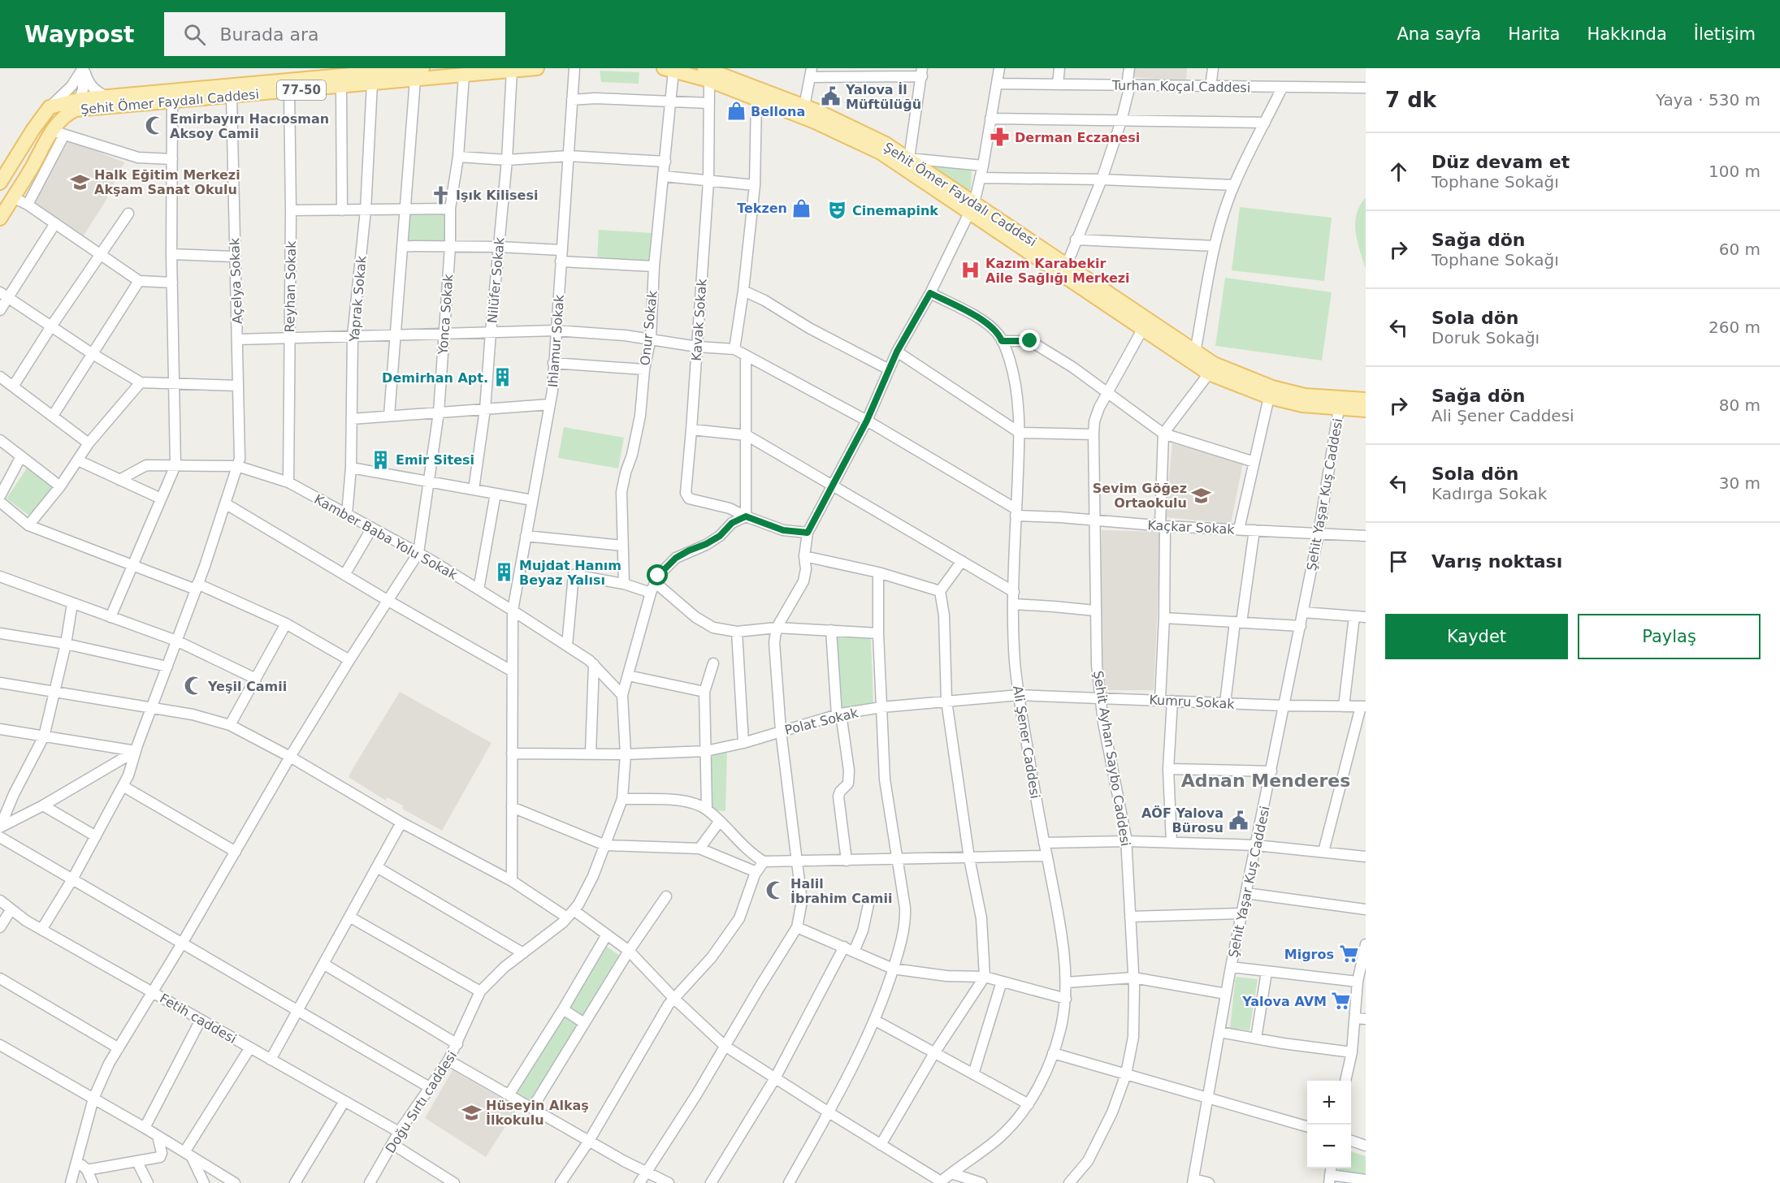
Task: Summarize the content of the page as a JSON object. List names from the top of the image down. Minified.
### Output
{"streets":{"main road":["77-50","Şehit Ömer Faydalı Caddesi"],"street":["Turhan Koçal Caddesi","Nilüfer Sokak","Açelya Sokak","Reyhan Sokak","Yaprak Sokak","Yonca Sokak","Kavak Sokak","Onur Sokak","Ihlamur Sokak","Şehit Yaşar Kuş Caddesi","Kaçkar Sokak","Kamber Baba Yolu Sokak","Kumru Sokak","Polat Sokak","Ali Şener Caddesi","Şehit Ayhan Saybo Caddesi","Fetih caddesi","Doğu Sırtı caddesi"]},"crossings":[["Şehit Ömer Faydalı Caddesi","Nilüfer Sokak"],["Şehit Ömer Faydalı Caddesi","Açelya Sokak"],["Şehit Ömer Faydalı Caddesi","Reyhan Sokak"],["Şehit Ömer Faydalı Caddesi","Yaprak Sokak"],["Şehit Ömer Faydalı Caddesi","Yonca Sokak"],["Şehit Ömer Faydalı Caddesi","Kavak Sokak"],["Şehit Ömer Faydalı Caddesi","Onur Sokak"],["Şehit Ömer Faydalı Caddesi","Şehit Yaşar Kuş Caddesi"],["Şehit Ömer Faydalı Caddesi","Şehit Ayhan Saybo Caddesi"],["Açelya Sokak","Kamber Baba Yolu Sokak"],["Açelya Sokak","Fetih caddesi"],["Reyhan Sokak","Kamber Baba Yolu Sokak"],["Yaprak Sokak","Kamber Baba Yolu Sokak"],["Yonca Sokak","Kamber Baba Yolu Sokak"],["Ihlamur Sokak","Kamber Baba Yolu Sokak"],["Ihlamur Sokak","Polat Sokak"],["Şehit Yaşar Kuş Caddesi","Kaçkar Sokak"],["Şehit Yaşar Kuş Caddesi","Kumru Sokak"],["Kaçkar Sokak","Ali Şener Caddesi"],["Kaçkar Sokak","Şehit Ayhan Saybo Caddesi"],["Kamber Baba Yolu Sokak","Doğu Sırtı caddesi"],["Kumru Sokak","Polat Sokak"],["Kumru Sokak","Ali Şener Caddesi"],["Kumru Sokak","Şehit Ayhan Saybo Caddesi"],["Polat Sokak","Ali Şener Caddesi"],["Polat Sokak","Doğu Sırtı caddesi"],["Fetih caddesi","Doğu Sırtı caddesi"]],"districts":["Adnan Menderes"],"places":{"public building":["Yalova İl Müftülüğü","AÖF Yalova Bürosu"],"shop":["Bellona","Tekzen"],"mosque":["Emirbayırı Hacıosman Aksoy Camii","Yeşil Camii","Halil İbrahim Camii"],"pharmacy":["Derman Eczanesi"],"school or university":["Halk Eğitim Merkezi Akşam Sanat Okulu","Sevim Göğez Ortaokulu","Hüseyin Alkaş İlkokulu"],"church":["Işık Kilisesi"],"theatre":["Cinemapink"],"hospital":["Kazım Karabekir Aile Sağlığı Merkezi"],"building":["Demirhan Apt.","Emir Sitesi","Mujdat Hanım Beyaz Yalısı"],"supermarket":["Migros","Yalova AVM"]},"page":{"header":"Waypost","search":"Burada ara","nav":["Ana sayfa","Harita","Hakkında","İletişim"],"heading":["7 dk","Yaya · 530 m"],"list":[["Düz devam et","Tophane Sokağı","100 m"],["Sağa dön","Tophane Sokağı","60 m"],["Sola dön","Doruk Sokağı","260 m"],["Sağa dön","Ali Şener Caddesi","80 m"],["Sola dön","Kadırga Sokak","30 m"],"Varış noktası"],"buttons":["Kaydet","Paylaş"],"map_buttons":["+","−"]}}
